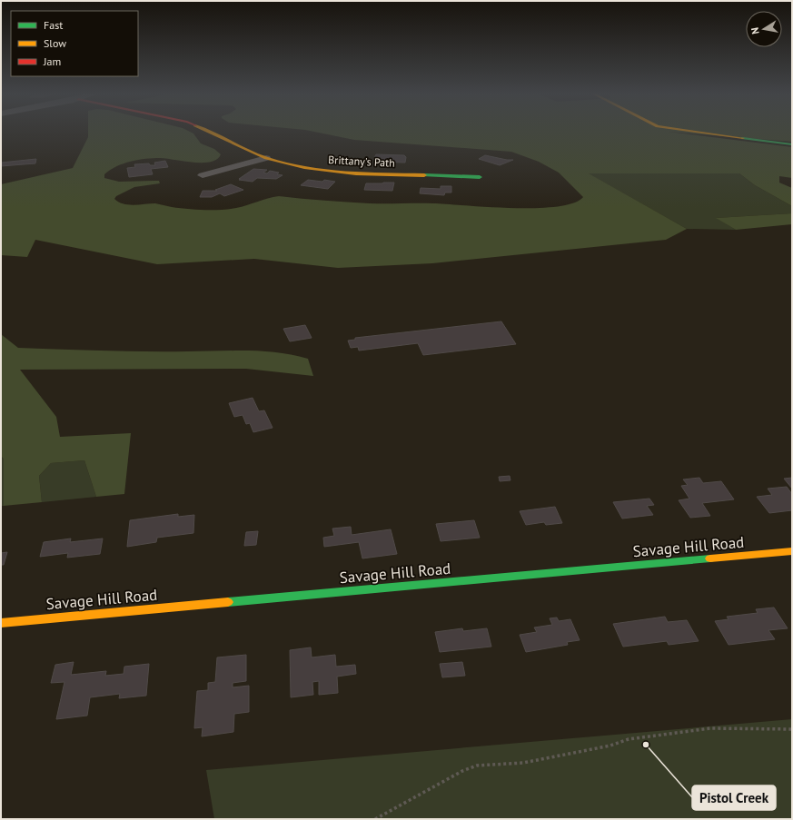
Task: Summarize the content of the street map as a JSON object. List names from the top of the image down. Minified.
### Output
{"streets":{"street":["Brittany's Path","Savage Hill Road"]},"places":["Pistol Creek"],"legend":["Fast","Slow","Jam"],"north":"left"}
